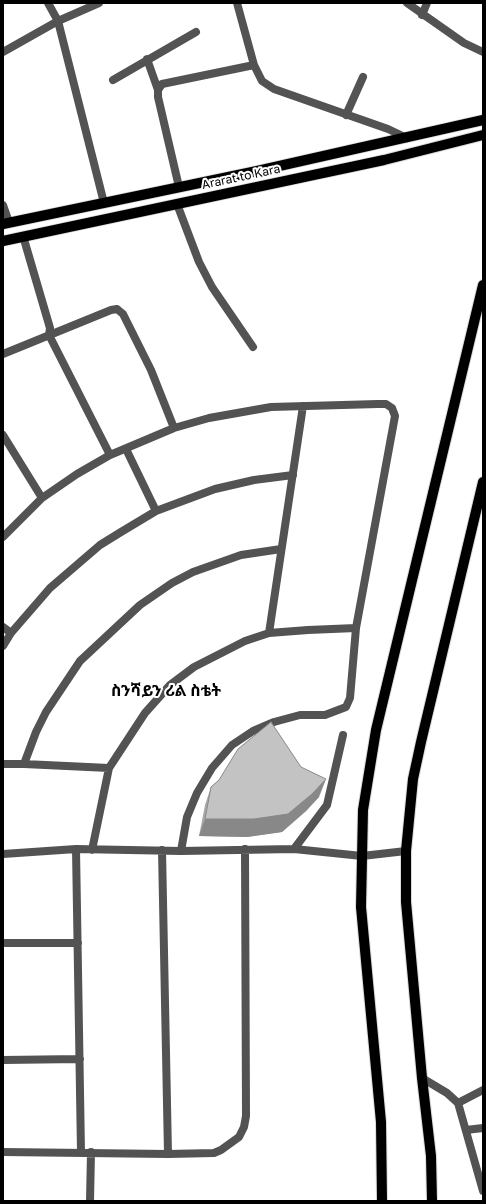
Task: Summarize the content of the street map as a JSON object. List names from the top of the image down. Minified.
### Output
{"streets":{"main road":["Ararat to Kara"]},"districts":["ስንሻይን ሪል ስቴት"]}
